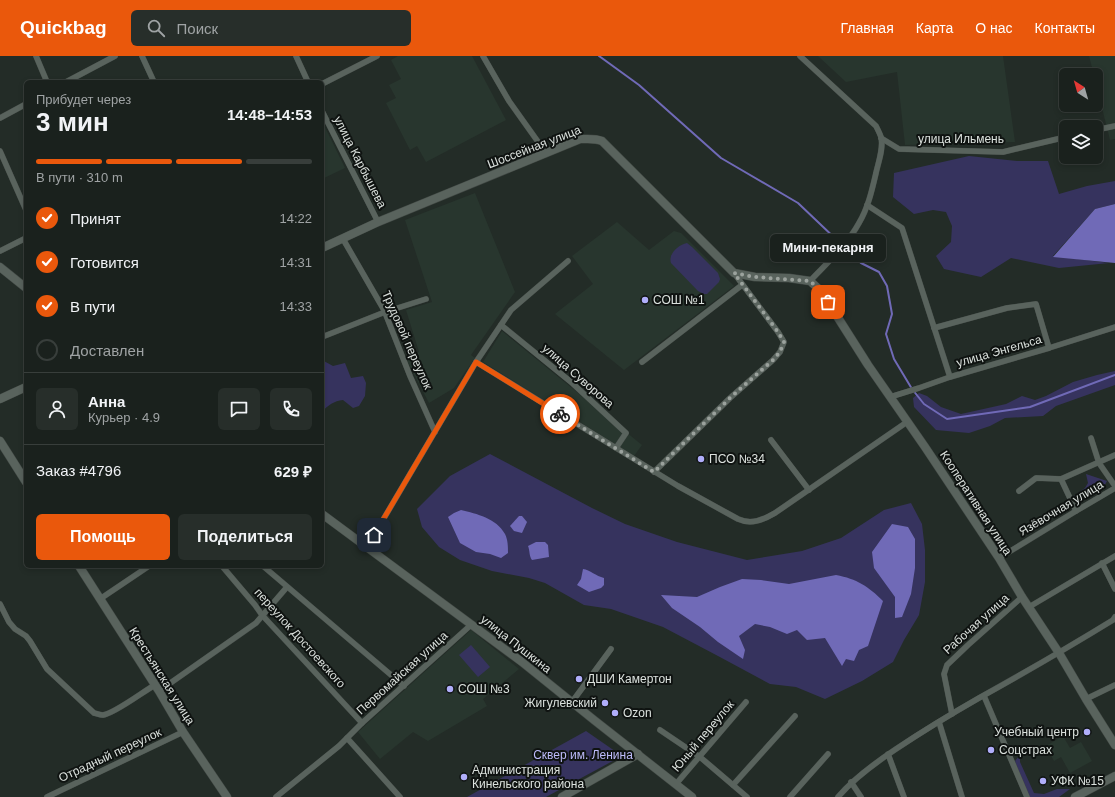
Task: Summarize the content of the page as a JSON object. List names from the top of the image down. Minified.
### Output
{"streets":{"street":["улица Ильмень","Шоссейная улица","улица Карбышева","Трудовой переулок","улица Энгельса","улица Суворова","Кооперативная улица","Язёвочная улица","Рабочая улица","переулок Достоевского","улица Пушкина","Первомайская улица","Крестьянская улица","Юный переулок","Отрадный переулок"]},"crossings":[["Шоссейная улица","улица Карбышева"],["Шоссейная улица","Трудовой переулок"],["улица Энгельса","Кооперативная улица"],["Кооперативная улица","Язёвочная улица"],["Кооперативная улица","Рабочая улица"],["переулок Достоевского","Первомайская улица"],["улица Пушкина","Первомайская улица"],["улица Пушкина","Юный переулок"],["Крестьянская улица","Отрадный переулок"]],"parks":["Сквер им. Ленина"],"places":["СОШ №1","Мини-пекарня","ПСО №34","ДШИ Камертон","СОШ №3","Жигулевский","Ozon","Учебный центр","Соцстрах","Администрация Кинельского района","УФК №15"],"north":"top left","page":{"header":"Quickbag","search":"Поиск","nav":["Главная","Карта","О нас","Контакты"],"heading":["3 мин","Прибудет через","14:48–14:53"],"panel":["Анна","Курьер · 4.9","Заказ #4796","629 ₽"],"bar":"В пути · 310 m","list":[["Принят","14:22"],["Готовится","14:31"],["В пути","14:33"],"Доставлен"],"bubble":"Мини-пекарня","buttons":["Помощь","Поделиться"]}}
